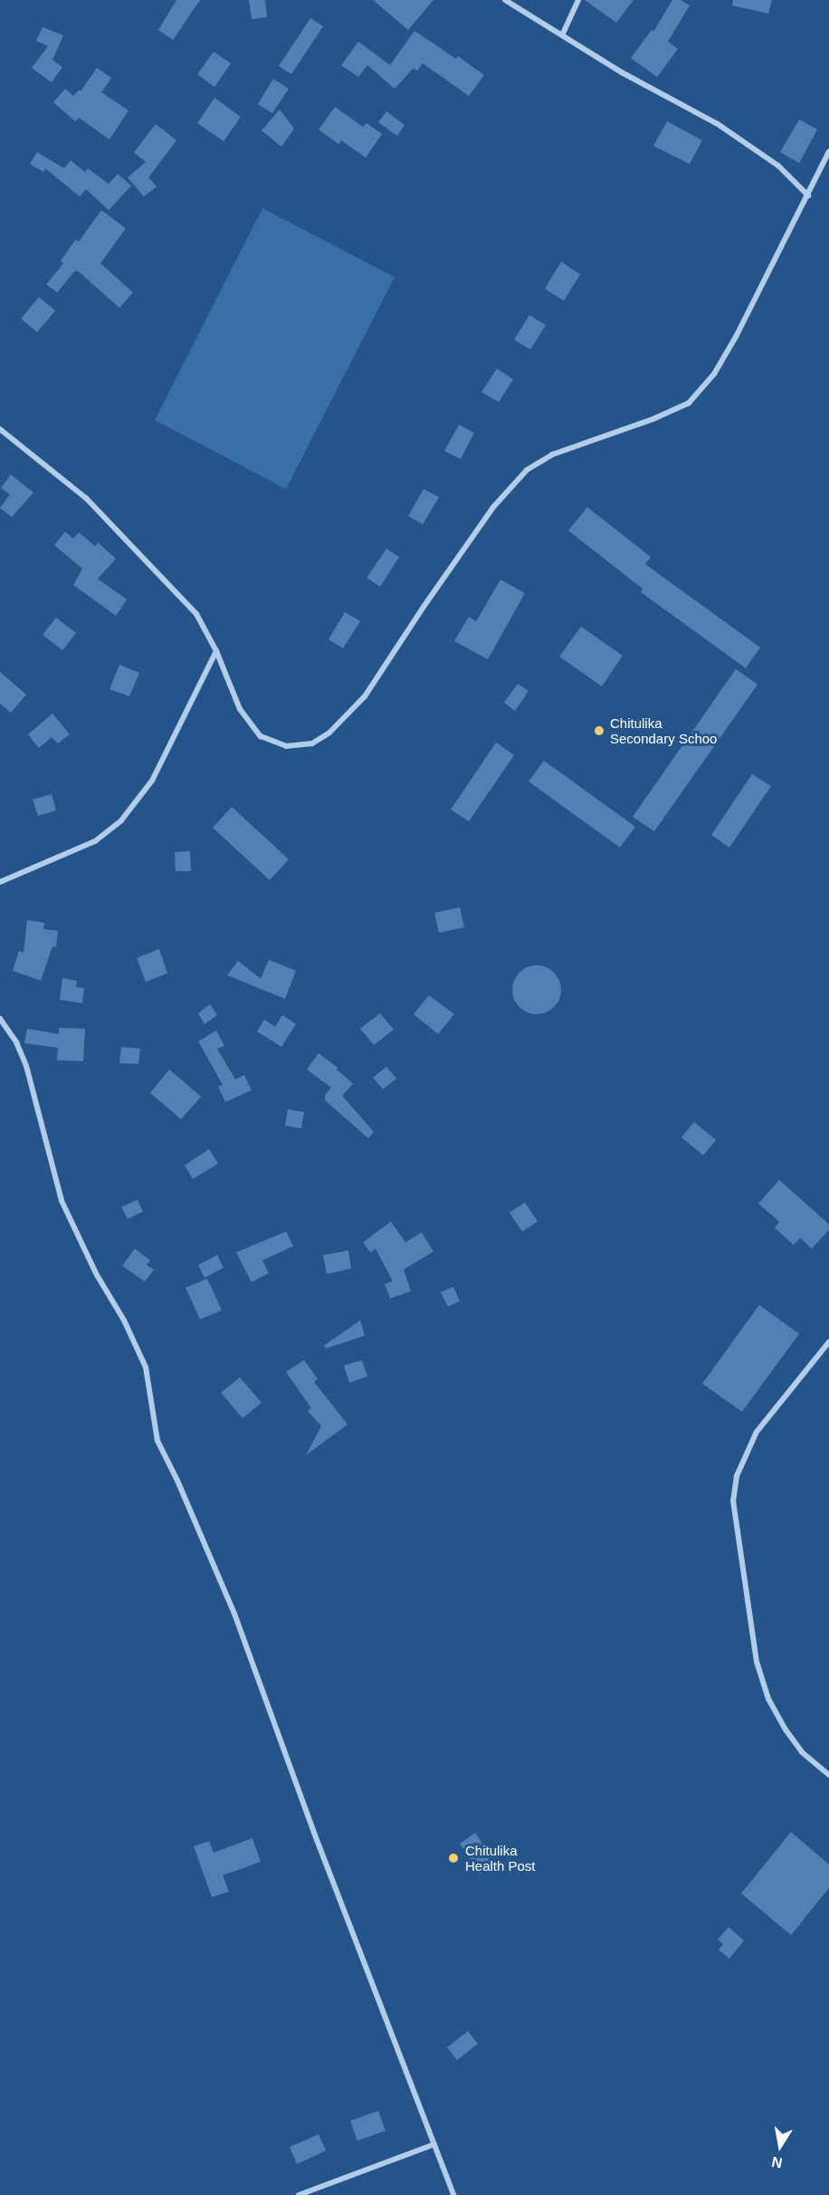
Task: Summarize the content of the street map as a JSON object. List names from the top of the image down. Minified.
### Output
{"places":["Chitulika Secondary Schoo","Chitulika Health Post"],"north":"bottom"}
